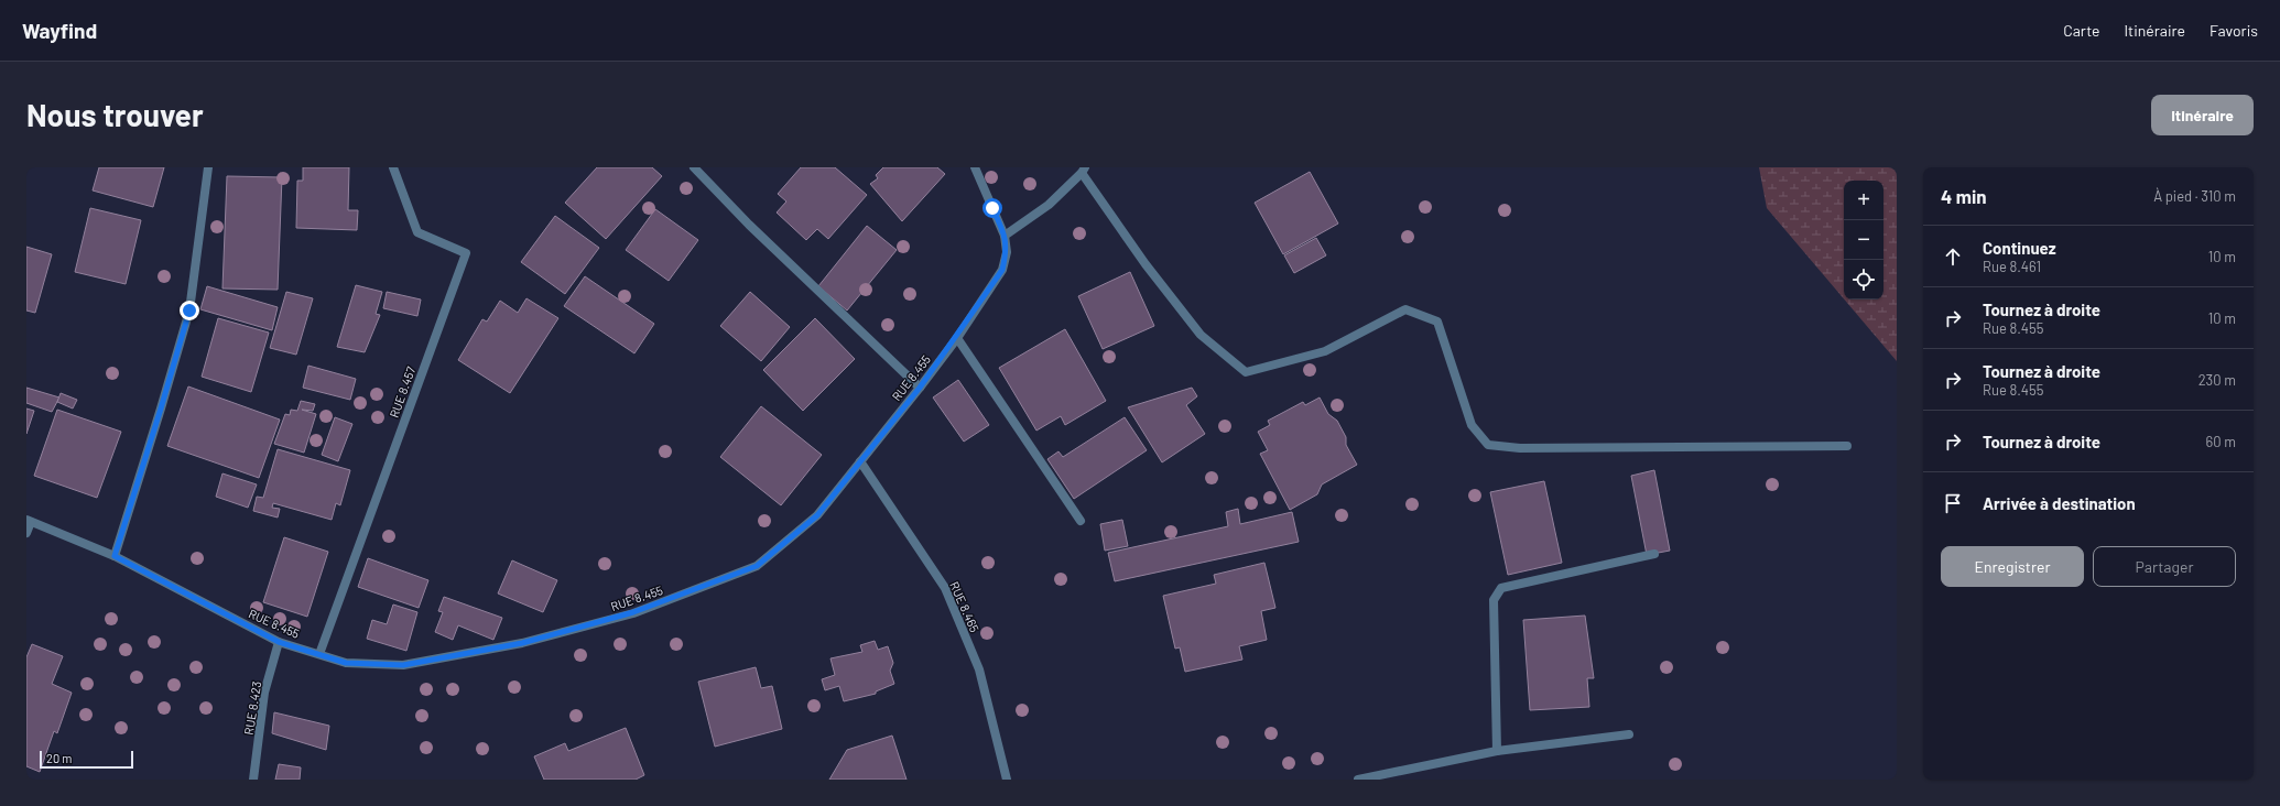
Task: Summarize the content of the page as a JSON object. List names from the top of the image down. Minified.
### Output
{"streets":{"street":["RUE 8.455","RUE 8.457","RUE 8.465","RUE 8.423"]},"crossings":[["RUE 8.455","RUE 8.457"],["RUE 8.455","RUE 8.465"],["RUE 8.455","RUE 8.423"]],"scale_bar":"20 m","page":{"header":"Wayfind","nav":["Carte","Itinéraire","Favoris"],"buttons":["Itinéraire",["Enregistrer","Partager"]],"title":"Nous trouver","heading":["4 min","À pied · 310 m"],"map_buttons":["+","−"],"list":[["Continuez","Rue 8.461","10 m"],["Tournez à droite","Rue 8.455","10 m"],["Tournez à droite","Rue 8.455","230 m"],["Tournez à droite","60 m"],"Arrivée à destination"],"scale":"20 m"}}
